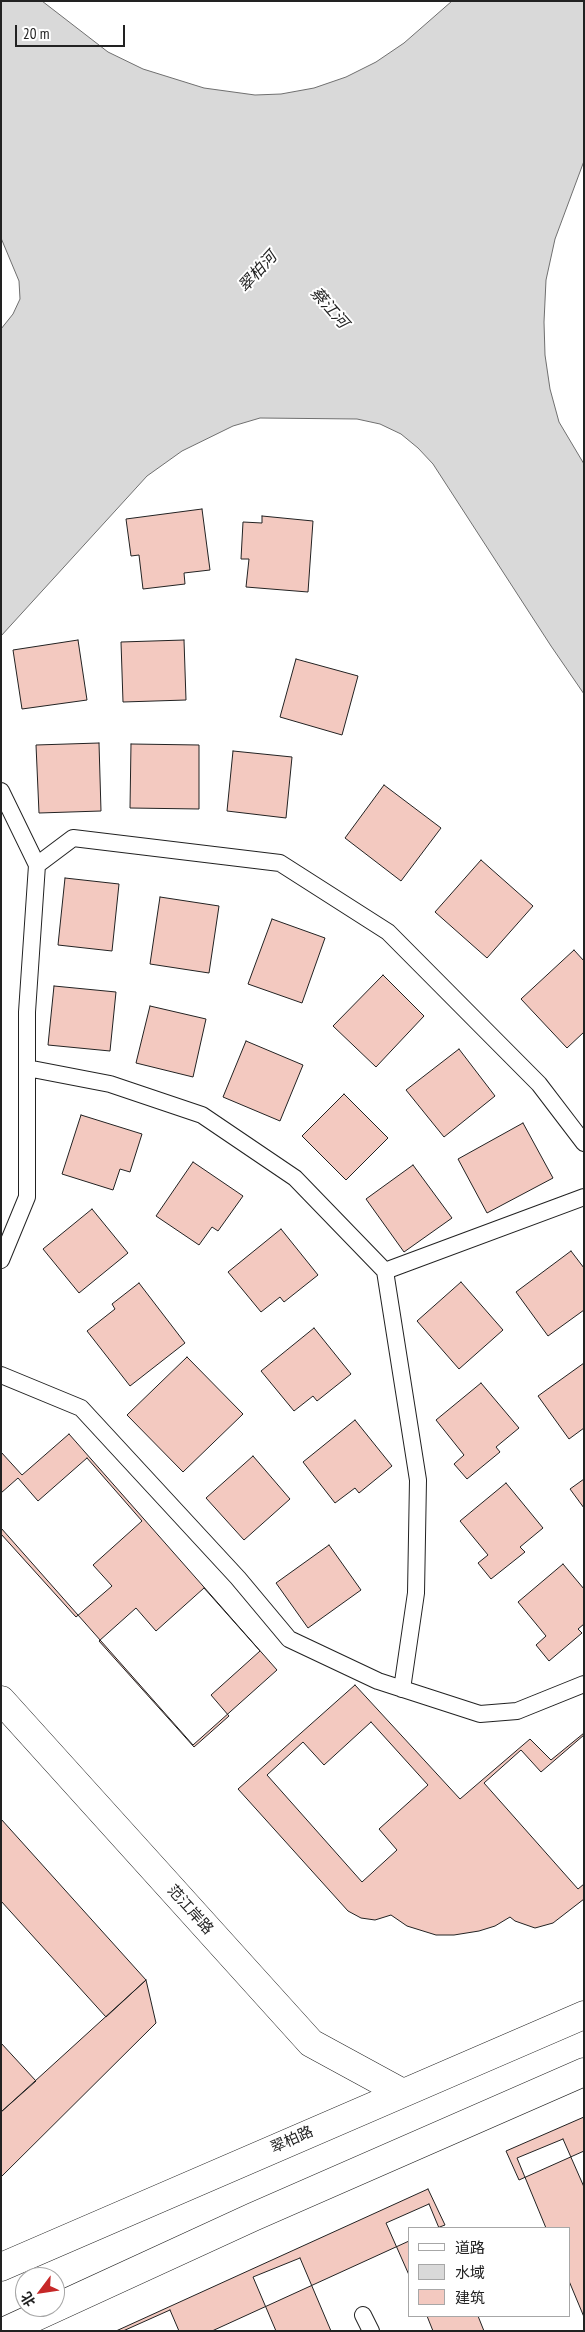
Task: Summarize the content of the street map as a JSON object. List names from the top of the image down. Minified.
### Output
{"streets":{"main road":["范江岸路","翠柏路"]},"crossings":[["范江岸路","翠柏路"]],"water":["翠柏河","蔡江河"],"legend":["道路","水域","建筑"],"scale_bar":"20 m","north":"bottom left"}
